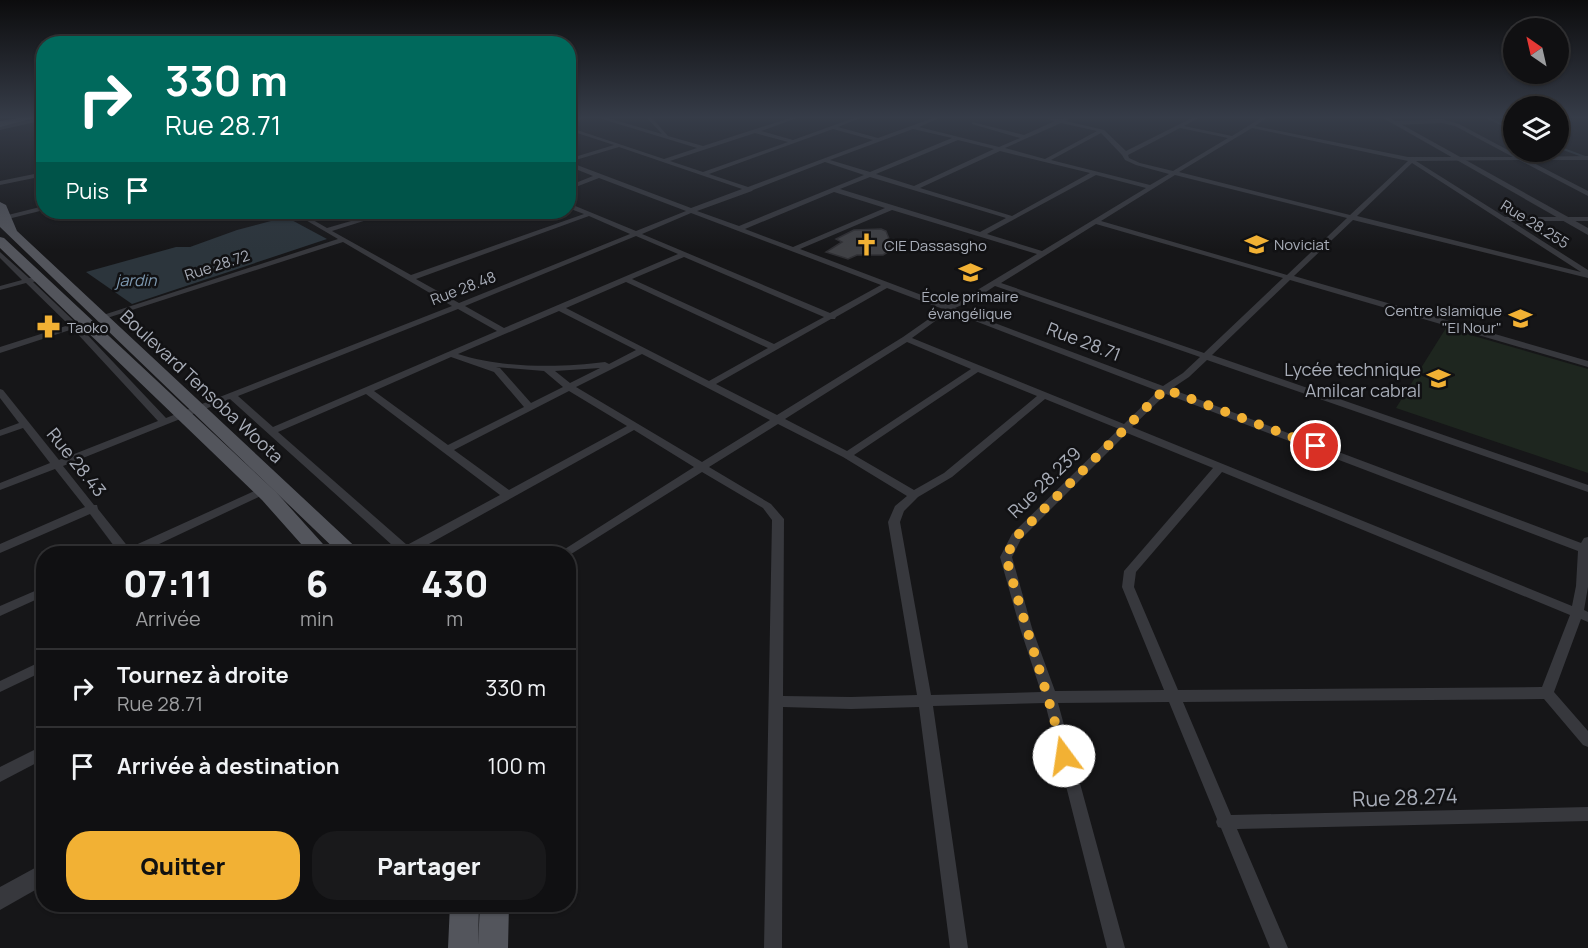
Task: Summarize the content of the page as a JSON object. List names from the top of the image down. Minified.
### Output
{"streets":{"main road":["Boulevard Tensoba Woota"],"street":["Rue 28.255","Rue 28.72","Rue 28.48","Rue 28.71","Rue 28.43","Rue 28.239","Rue 28.274"]},"crossings":[["Rue 28.72","Boulevard Tensoba Woota"],["Rue 28.48","Rue 28.71"],["Rue 28.48","Boulevard Tensoba Woota"],["Rue 28.48","Rue 28.43"],["Rue 28.71","Rue 28.239"]],"water":["jardin"],"places":{"school or university":["Noviciat","École primaire évangélique","Centre Islamique \"El Nour\"","Lycée technique Amilcar cabral"],"church":["CIE Dassasgho"],"pharmacy":["Taoko"]},"north":"top left","page":{"turn":["330 m","Rue 28.71"],"then":"Puis","eta":["07:11","Arrivée","6","min","430","m"],"list":[{"name":"Tournez à droite","note":"Rue 28.71","value":"330 m"},{"name":"Arrivée à destination","value":"100 m"}],"buttons":["Quitter","Partager"]}}
